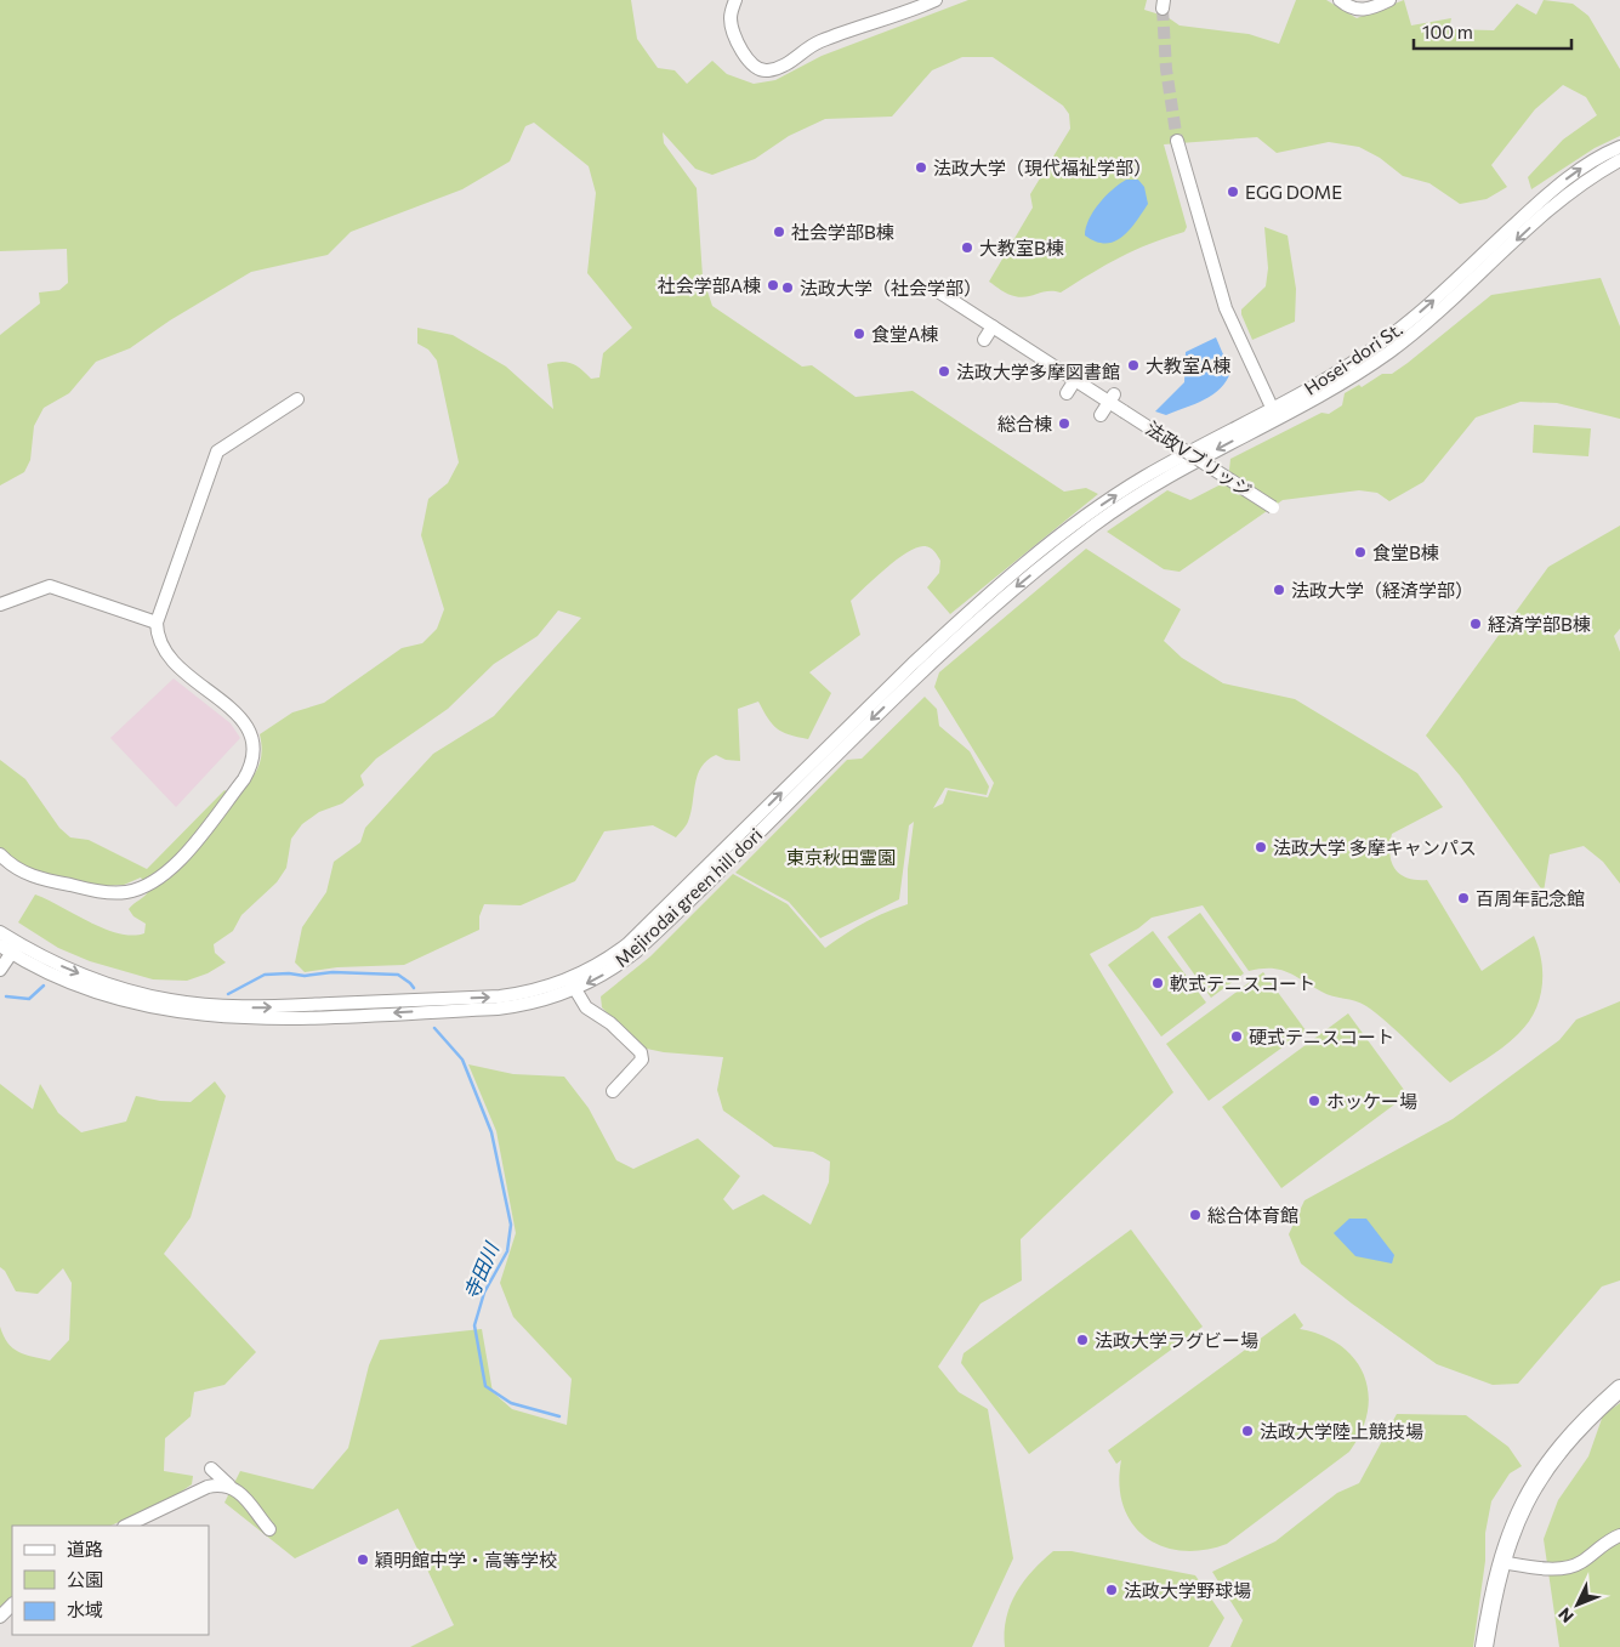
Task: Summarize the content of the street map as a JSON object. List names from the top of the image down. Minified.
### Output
{"streets":{"street":["Hosei-dori St.","法政Vブリッジ","Mejirodai green hill dori"]},"crossings":[["Hosei-dori St.","Mejirodai green hill dori"]],"water":["寺田川"],"parks":["東京秋田霊園"],"places":["法政大学（現代福祉学部）","EGG DOME","社会学部B棟","大教室B棟","社会学部A棟","法政大学（社会学部）","食堂A棟","大教室A棟","法政大学多摩図書館","総合棟","食堂B棟","法政大学（経済学部）","経済学部B棟","法政大学 多摩キャンパス","百周年記念館","軟式テニスコート","硬式テニスコート","ホッケー場","総合体育館","法政大学ラグビー場","法政大学陸上競技場","穎明館中学・高等学校","法政大学野球場"],"legend":["道路","公園","水域"],"scale_bar":"100 m","north":"bottom left"}
